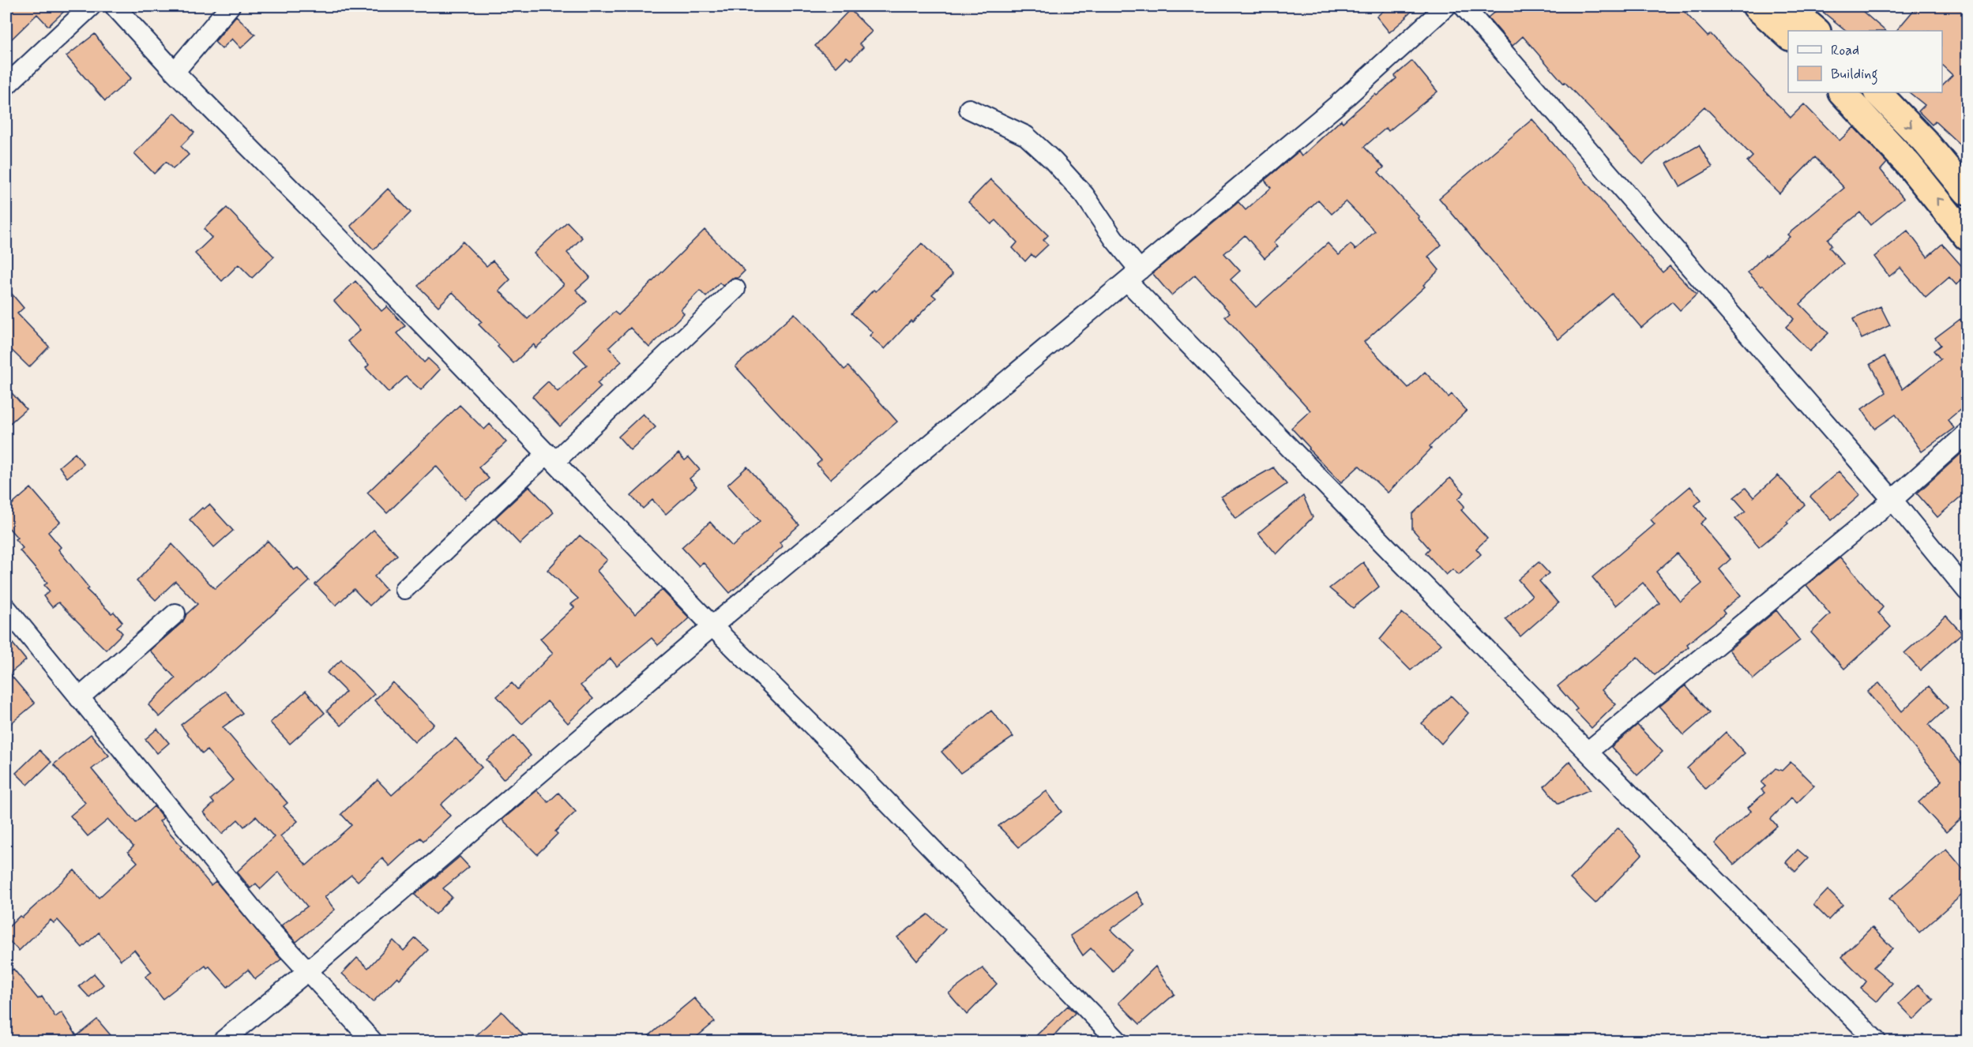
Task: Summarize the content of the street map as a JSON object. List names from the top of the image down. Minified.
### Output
{"legend":["Road","Building"]}
